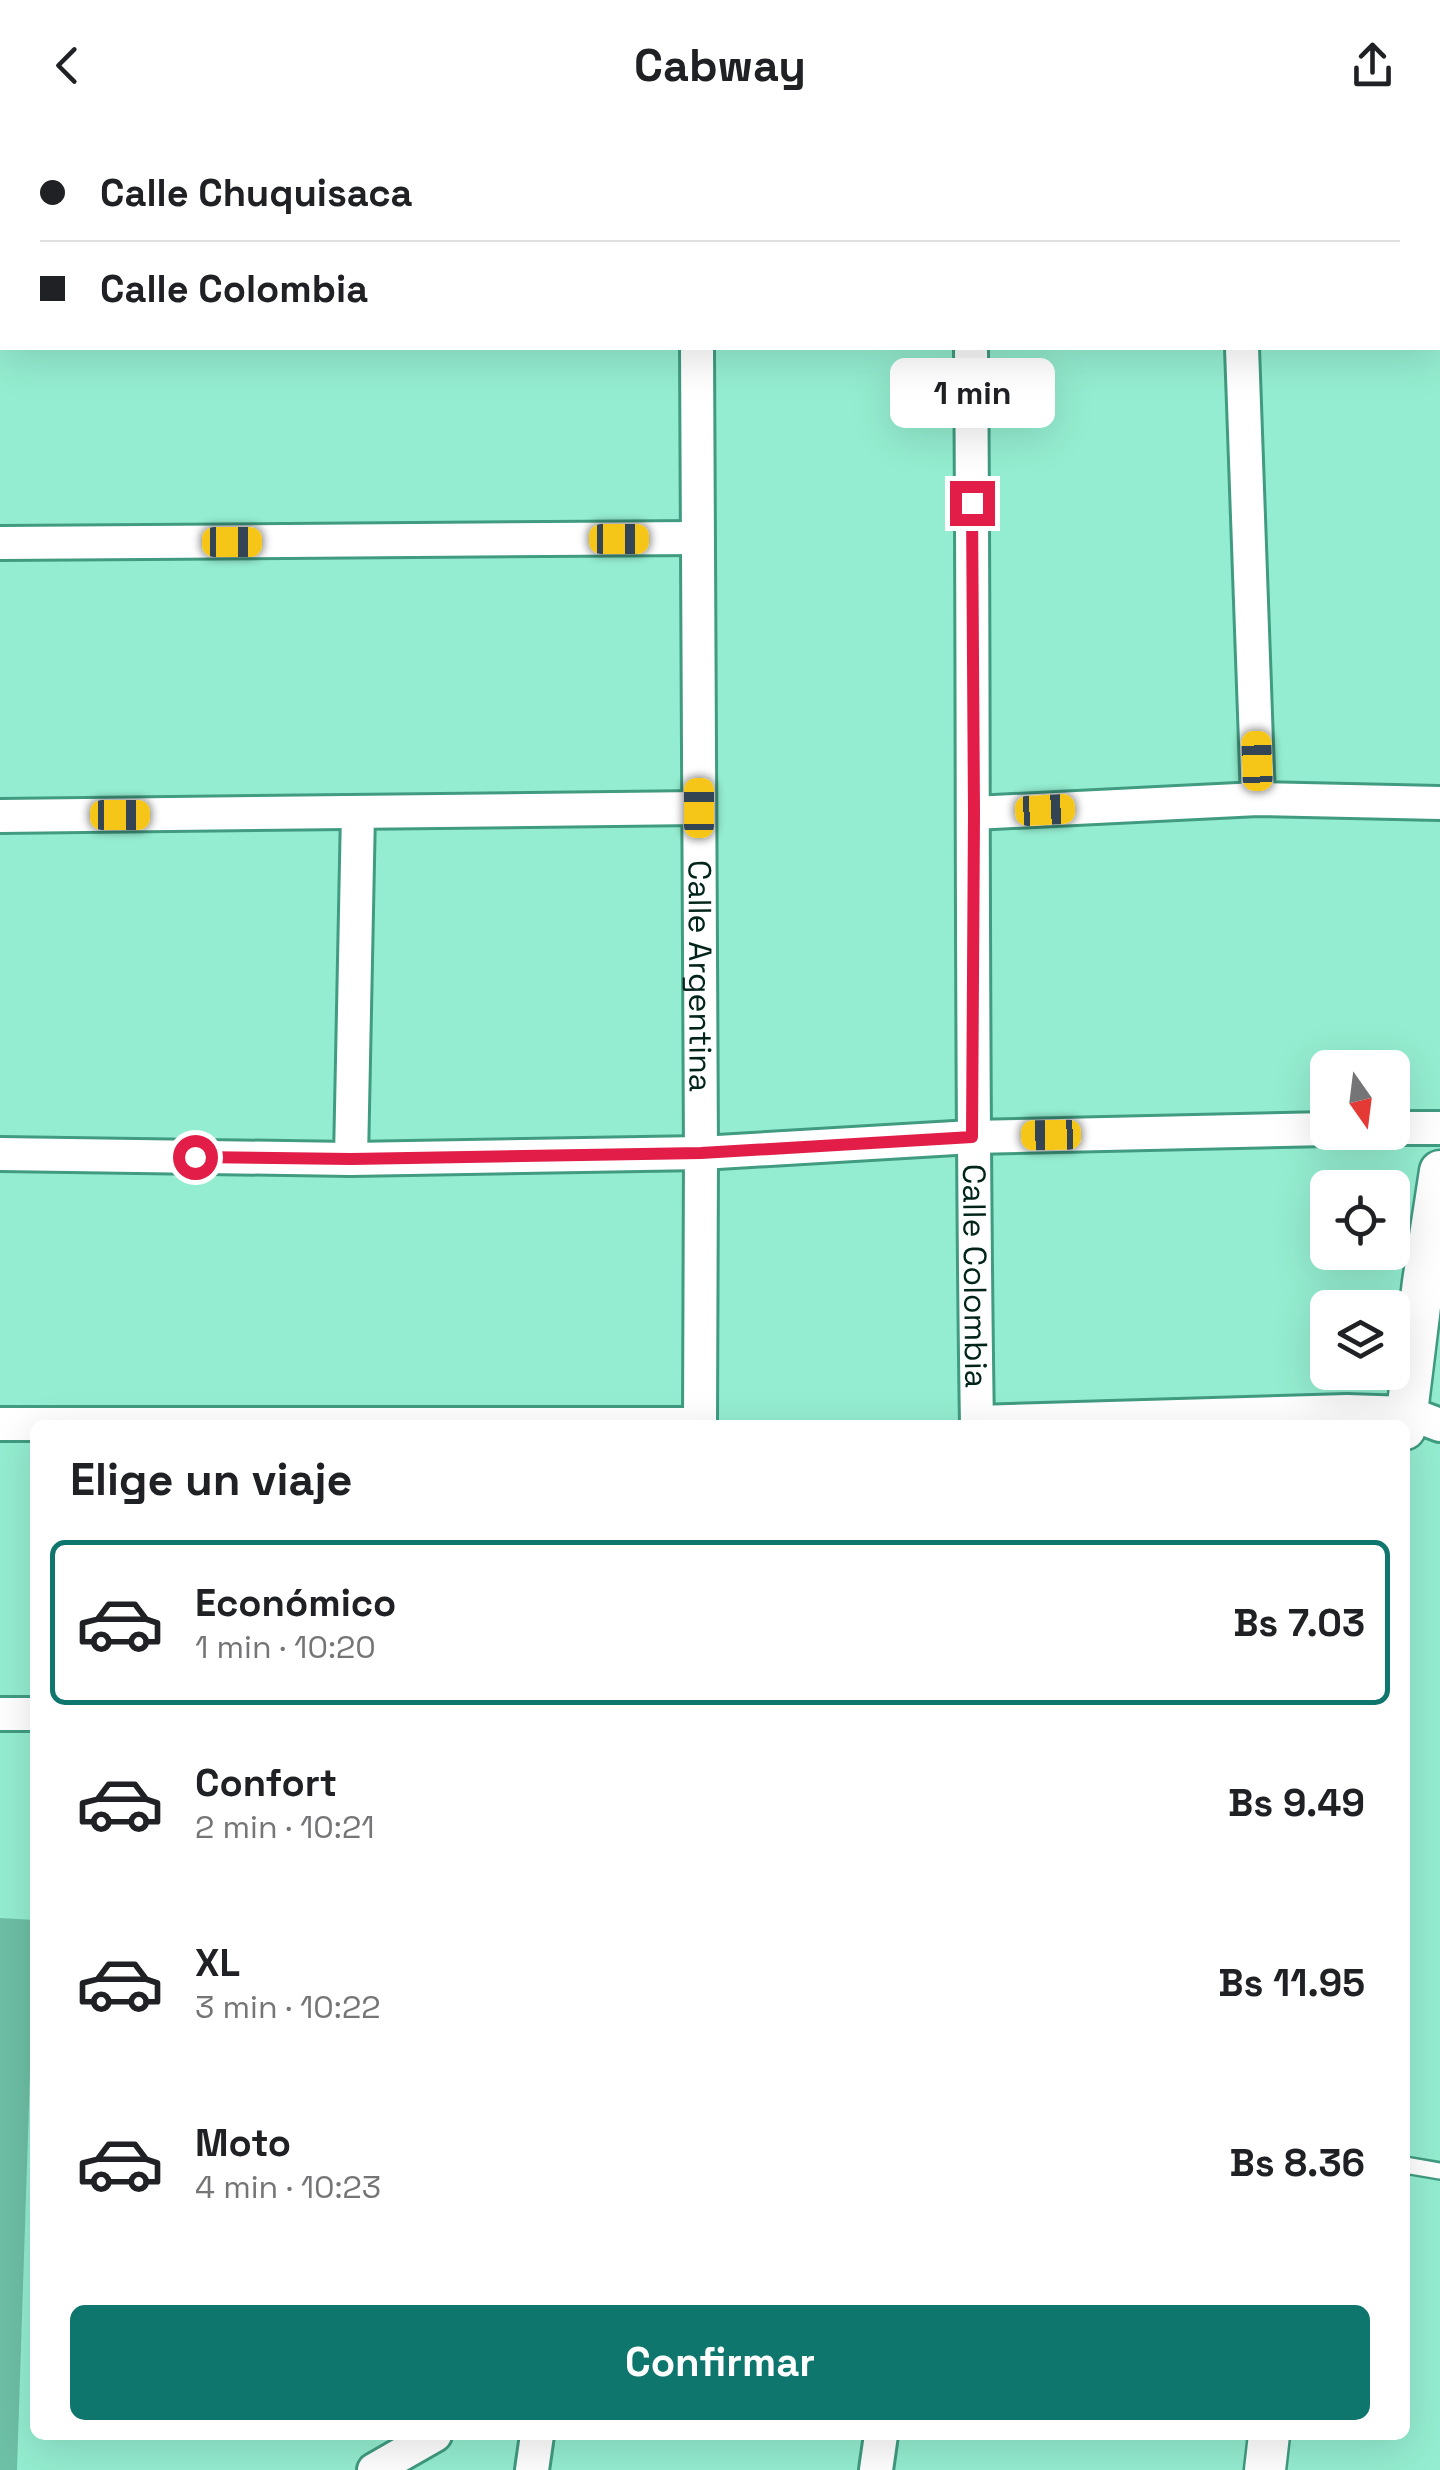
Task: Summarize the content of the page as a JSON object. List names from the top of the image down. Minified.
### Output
{"streets":{"street":["Calle Argentina","Calle Colombia"]},"north":"bottom","page":{"header":"Cabway","banner":["Calle Chuquisaca","Calle Colombia"],"bubble":"1 min","heading":"Elige un viaje","list":[{"name":"Económico","note":"1 min · 10:20","value":"Bs 7.03"},{"name":"Confort","note":"2 min · 10:21","value":"Bs 9.49"},{"name":"XL","note":"3 min · 10:22","value":"Bs 11.95"},{"name":"Moto","note":"4 min · 10:23","value":"Bs 8.36"}],"buttons":"Confirmar"}}
